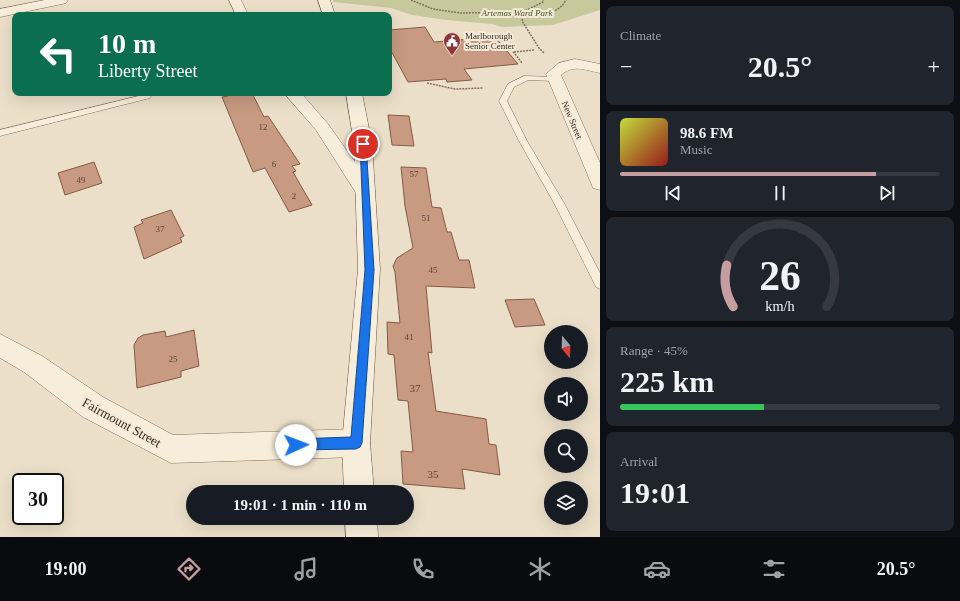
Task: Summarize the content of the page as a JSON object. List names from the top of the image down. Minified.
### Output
{"streets":{"street":["New Street","Fairmount Street"]},"parks":["Artemas Ward Park"],"places":{"public building":["Marlborough Senior Center"]},"house_numbers":["12","6","57","49","2","51","37","45","41","25","37","35"],"north":"bottom","page":{"tile":["Climate",["Range · 45%","225 km"],["Arrival","19:01"]],"turn":["10 m","Liberty Street"],"heat":["−","20.5°","+"],"song":["98.6 FM","Music"],"limit":"30","trip":"19:01 · 1 min · 110 m","tabs":["19:00","20.5°"],"gauge":["26","km/h"]}}
